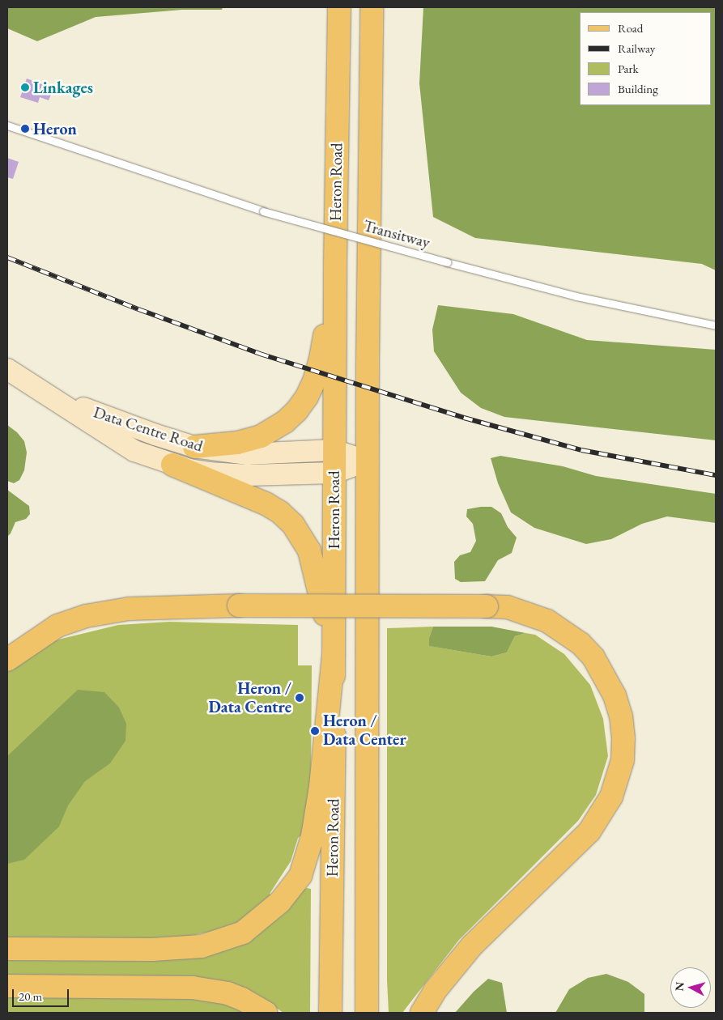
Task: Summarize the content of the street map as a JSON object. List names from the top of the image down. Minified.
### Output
{"streets":{"main road":["Heron Road","Data Centre Road"],"lane":["Transitway"]},"crossings":[["Heron Road","Data Centre Road"]],"places":["Linkages","Heron","Heron / Data Centre","Heron / Data Center"],"legend":["Road","Railway","Park","Building"],"scale_bar":"20 m","north":"left"}
